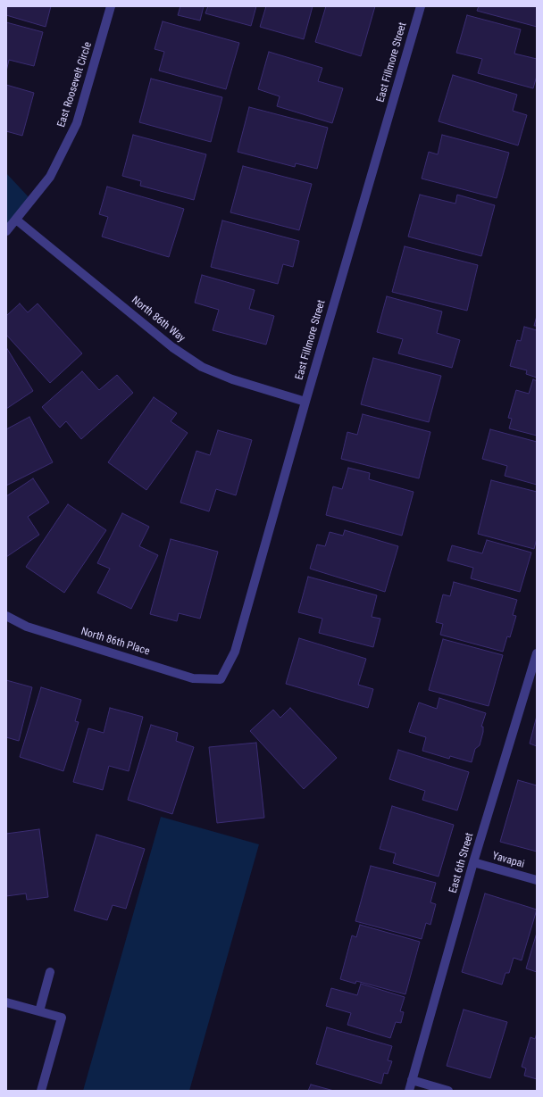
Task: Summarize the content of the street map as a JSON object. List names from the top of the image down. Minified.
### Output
{"streets":{"street":["East Fillmore Street","East Roosevelt Circle","North 86th Way","North 86th Place","Yavapai","East 6th Street"]},"crossings":[["East Fillmore Street","North 86th Way"],["East Fillmore Street","North 86th Place"],["East Roosevelt Circle","North 86th Way"],["Yavapai","East 6th Street"]]}
